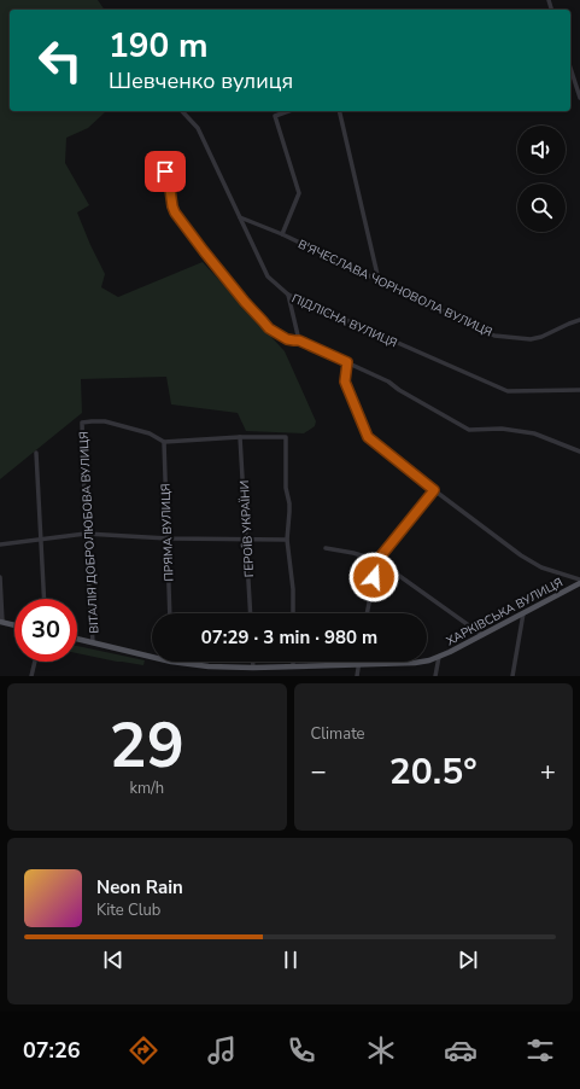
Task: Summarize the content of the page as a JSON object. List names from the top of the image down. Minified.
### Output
{"streets":{"main road":["ХАРКІВСЬКА ВУЛИЦЯ"],"street":["В'ЯЧЕСЛАВА ЧОРНОВОЛА ВУЛИЦЯ","ПІДЛІСНА ВУЛИЦЯ","ГЕРОЇВ УКРАЇНИ","ВІТАЛІЯ ДОБРОЛЮБОВА ВУЛИЦЯ","ПРЯМА ВУЛИЦЯ"]},"crossings":[["В'ЯЧЕСЛАВА ЧОРНОВОЛА ВУЛИЦЯ","ПІДЛІСНА ВУЛИЦЯ"],["ВІТАЛІЯ ДОБРОЛЮБОВА ВУЛИЦЯ","ПРЯМА ВУЛИЦЯ"],["ВІТАЛІЯ ДОБРОЛЮБОВА ВУЛИЦЯ","ХАРКІВСЬКА ВУЛИЦЯ"]],"page":{"turn":["190 m","Шевченко вулиця"],"limit":"30","trip":"07:29 · 3 min · 980 m","tile":[["29","km/h"],"Climate"],"heat":["−","20.5°","+"],"song":["Neon Rain","Kite Club"],"tabs":"07:26"}}
